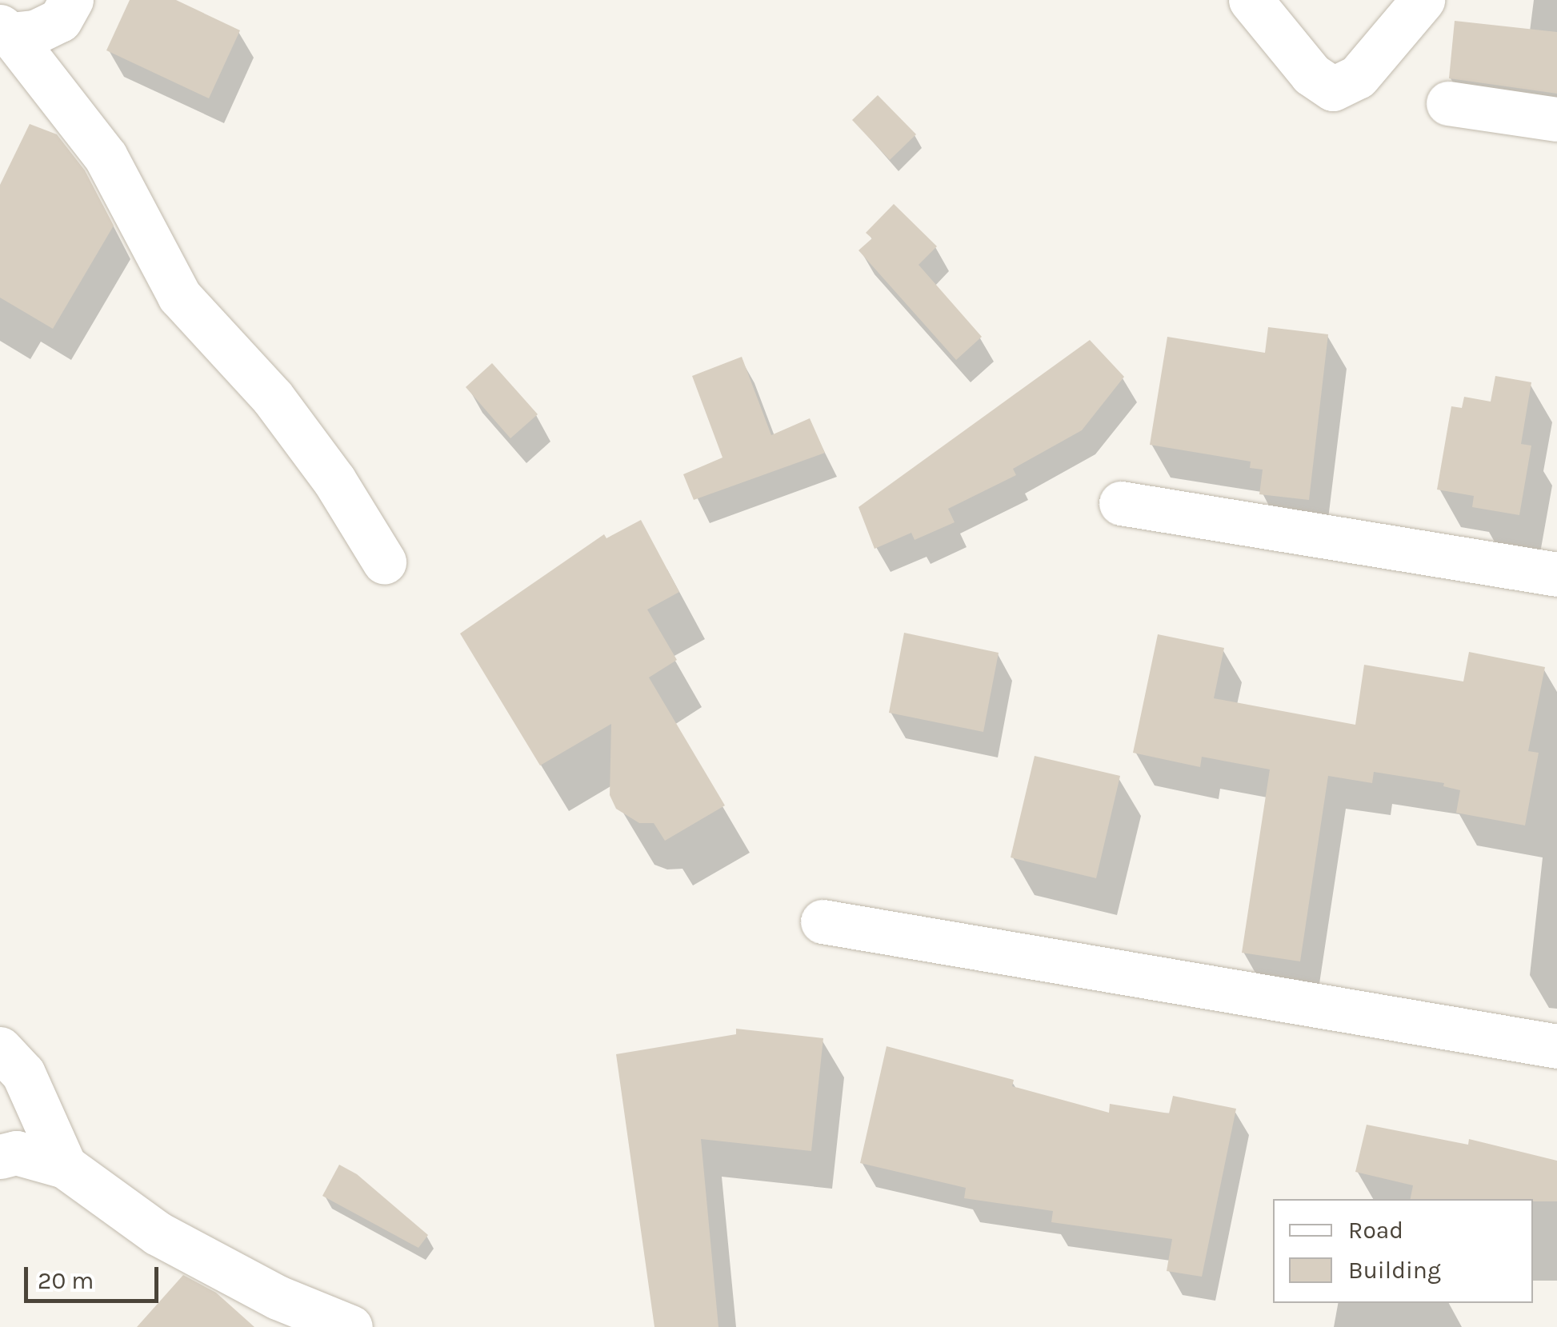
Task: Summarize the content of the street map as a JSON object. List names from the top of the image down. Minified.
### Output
{"legend":["Road","Building"],"scale_bar":"20 m"}
